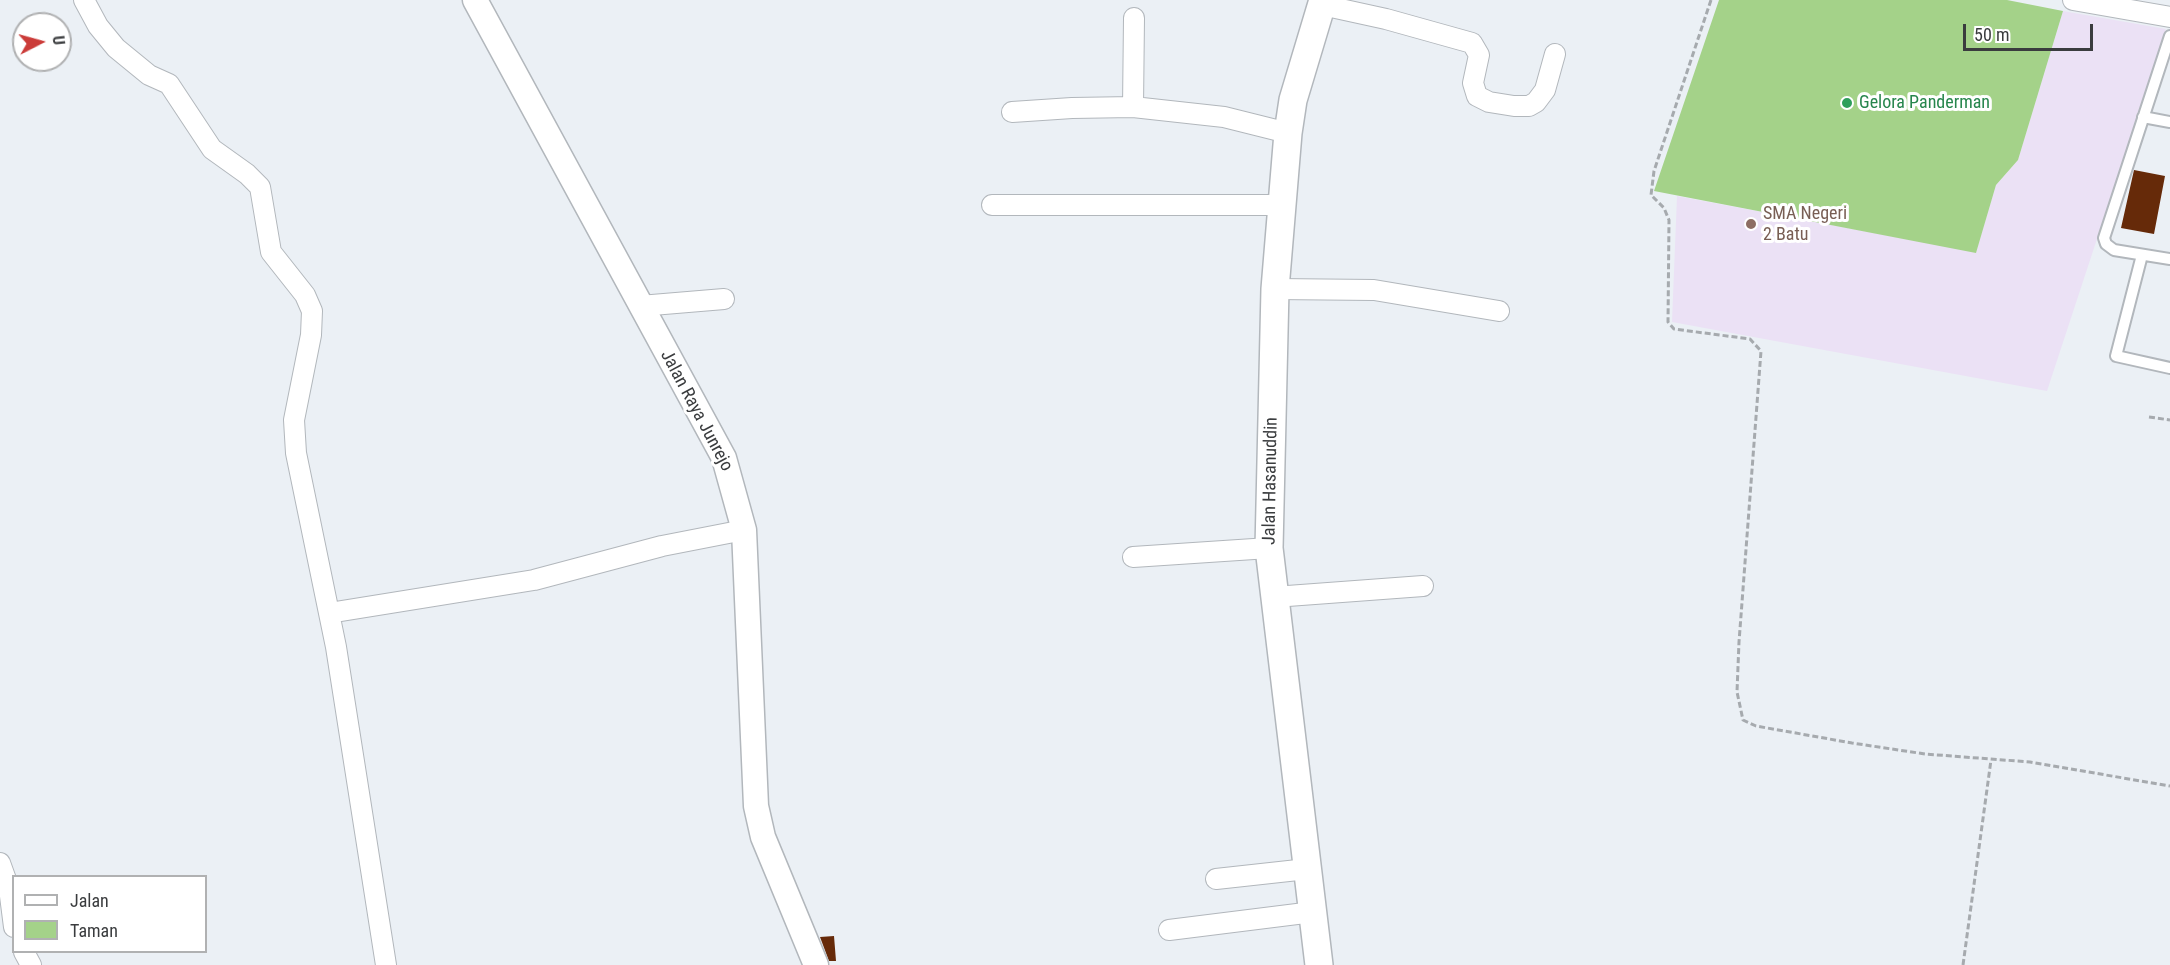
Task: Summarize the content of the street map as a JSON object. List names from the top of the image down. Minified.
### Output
{"streets":{"main road":["Jalan Hasanuddin"],"street":["Jalan Raya Junrejo"]},"places":["Gelora Panderman","SMA Negeri 2 Batu"],"legend":["Jalan","Taman"],"scale_bar":"50 m","north":"right"}
